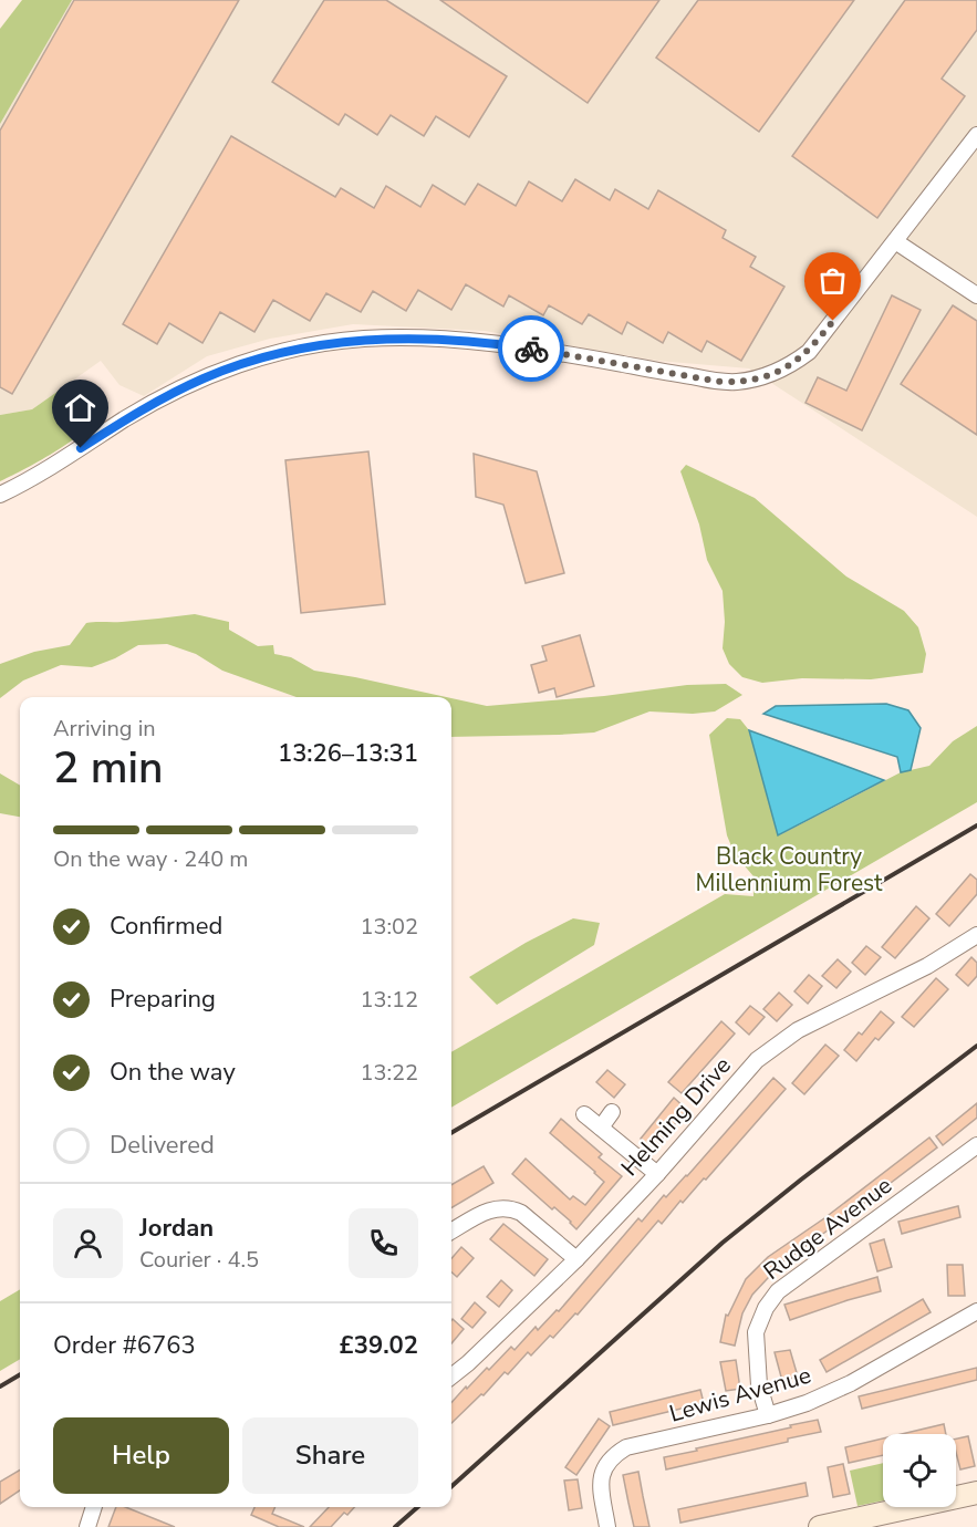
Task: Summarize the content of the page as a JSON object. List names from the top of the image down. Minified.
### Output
{"streets":{"street":["Helming Drive","Rudge Avenue","Lewis Avenue"]},"crossings":[["Rudge Avenue","Lewis Avenue"]],"parks":["Black Country Millennium Forest"],"page":{"heading":["2 min","Arriving in","13:26–13:31"],"panel":["Jordan","Courier · 4.5","Order #6763","£39.02"],"bar":"On the way · 240 m","list":[["Confirmed","13:02"],["Preparing","13:12"],["On the way","13:22"],"Delivered"],"buttons":["Help","Share"]}}
